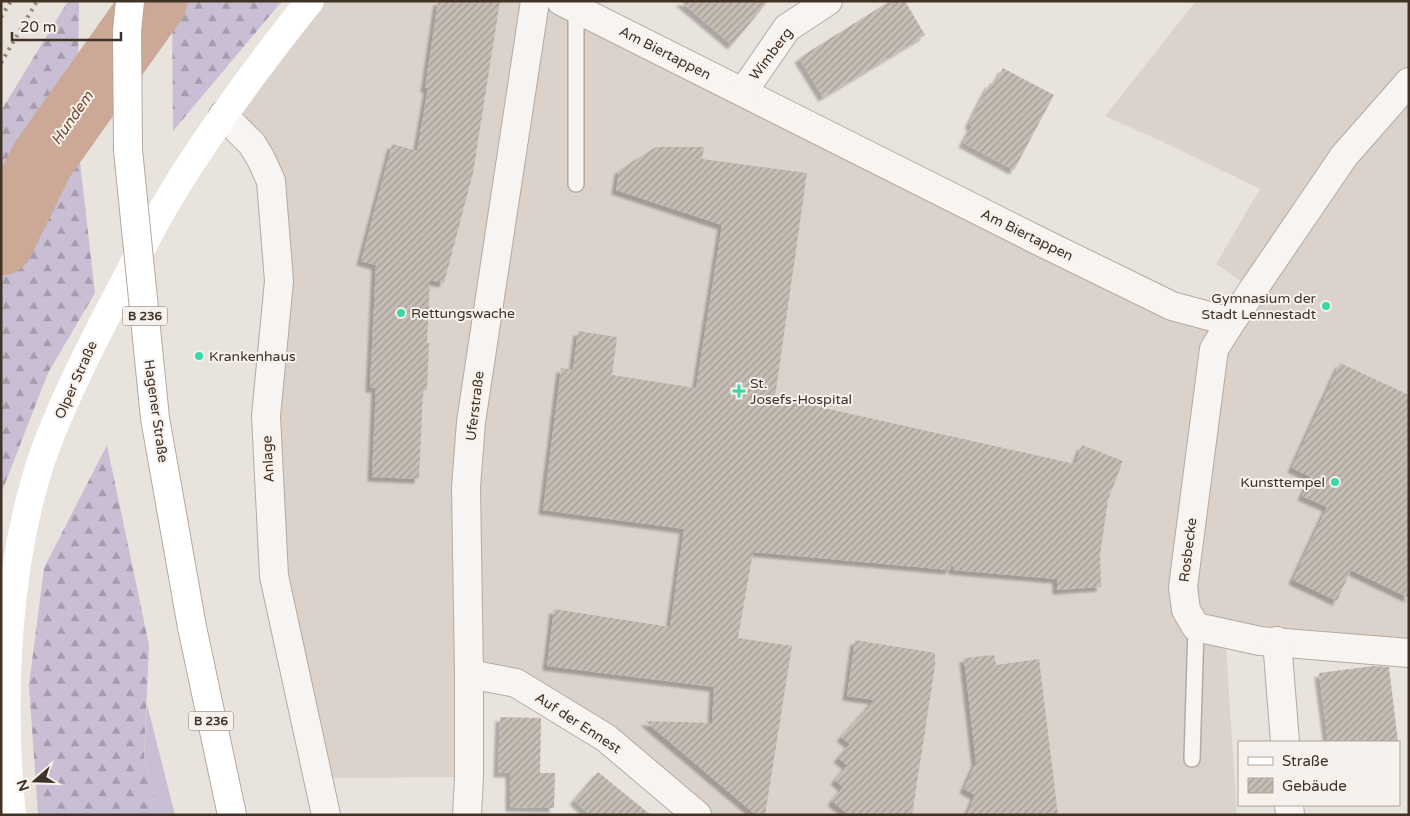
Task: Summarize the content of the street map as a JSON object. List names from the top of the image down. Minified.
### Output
{"streets":{"main road":["B 236","Olper Straße","Hagener Straße"],"street":["Am Biertappen","Wimberg","Uferstraße","Anlage","Rosbecke","Auf der Ennest"]},"crossings":[["Am Biertappen","Wimberg"],["Am Biertappen","Rosbecke"],["Olper Straße","Anlage"],["Uferstraße","Auf der Ennest"]],"water":["Hundem"],"places":{"other":["Gymnasium der Stadt Lennestadt","Rettungswache","Krankenhaus","Kunsttempel"],"health":["St. Josefs-Hospital"]},"legend":["Straße","Gebäude"],"scale_bar":"20 m","north":"left"}
